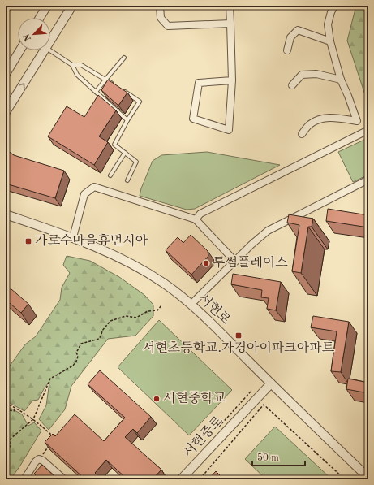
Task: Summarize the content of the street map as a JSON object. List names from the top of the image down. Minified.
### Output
{"streets":{"street":["서현로","서현중로"]},"crossings":[["서현로","서현중로"]],"places":{"transit":["가로수마을휴먼시아","서현초등학교.가경아이파크아파트"],"other":["투썸플레이스","서현중학교"]},"scale_bar":"50 m","north":"bottom left"}
